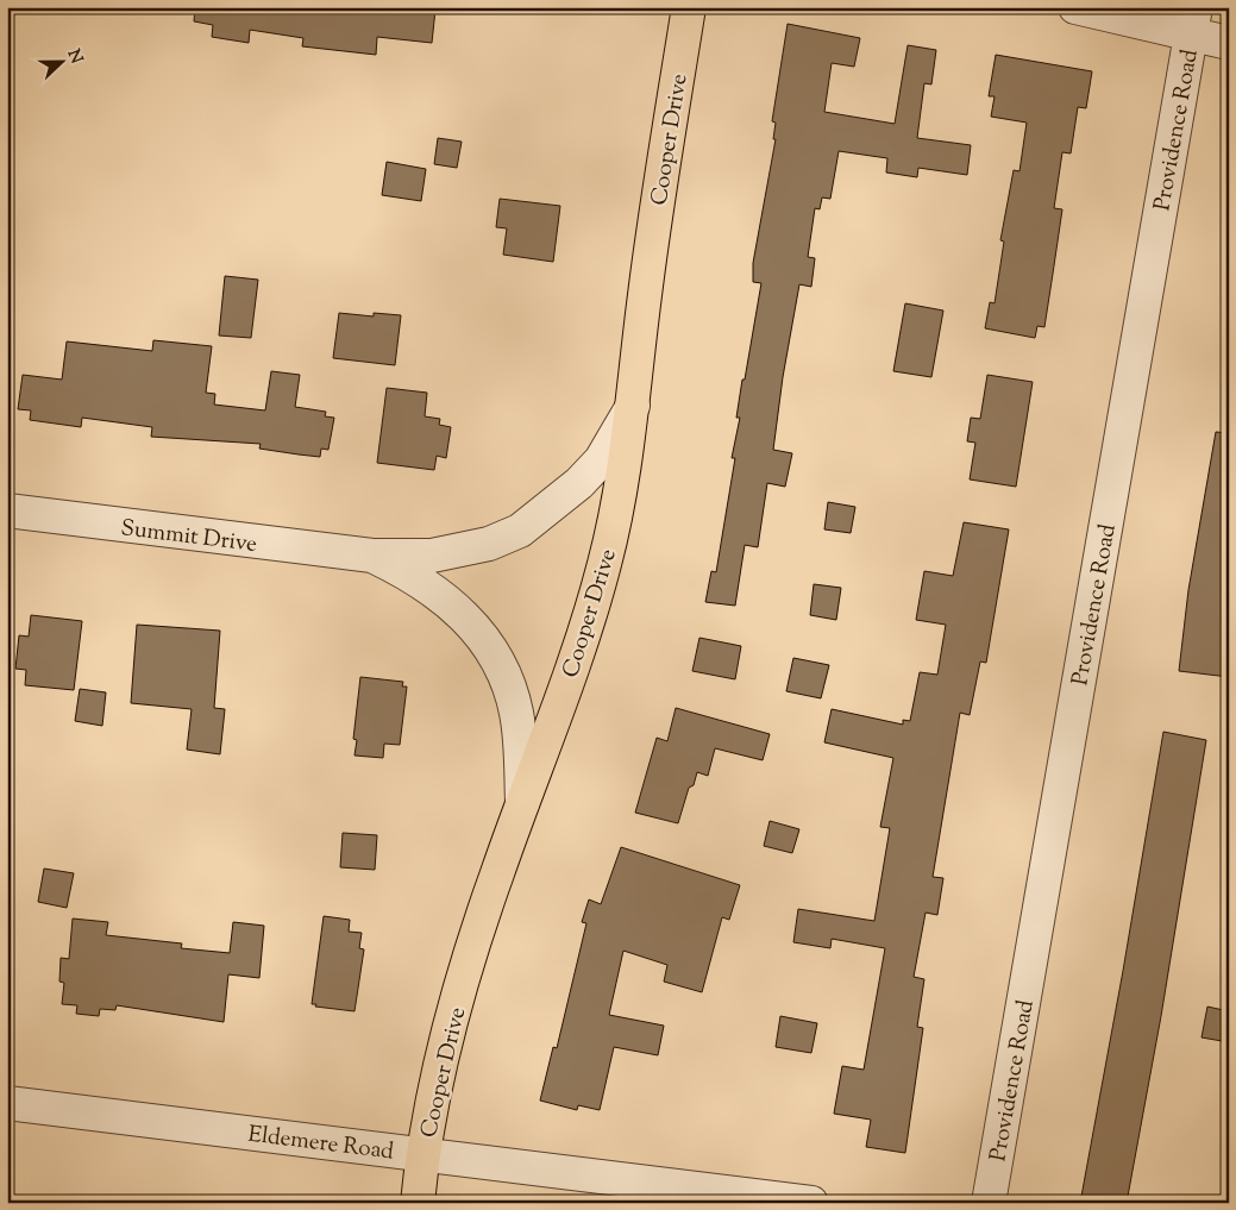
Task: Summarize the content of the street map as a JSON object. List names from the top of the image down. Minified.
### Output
{"streets":{"main road":["Cooper Drive"],"street":["Providence Road","Summit Drive","Eldemere Road"]},"crossings":[["Cooper Drive","Summit Drive"],["Cooper Drive","Eldemere Road"]],"north":"right"}
